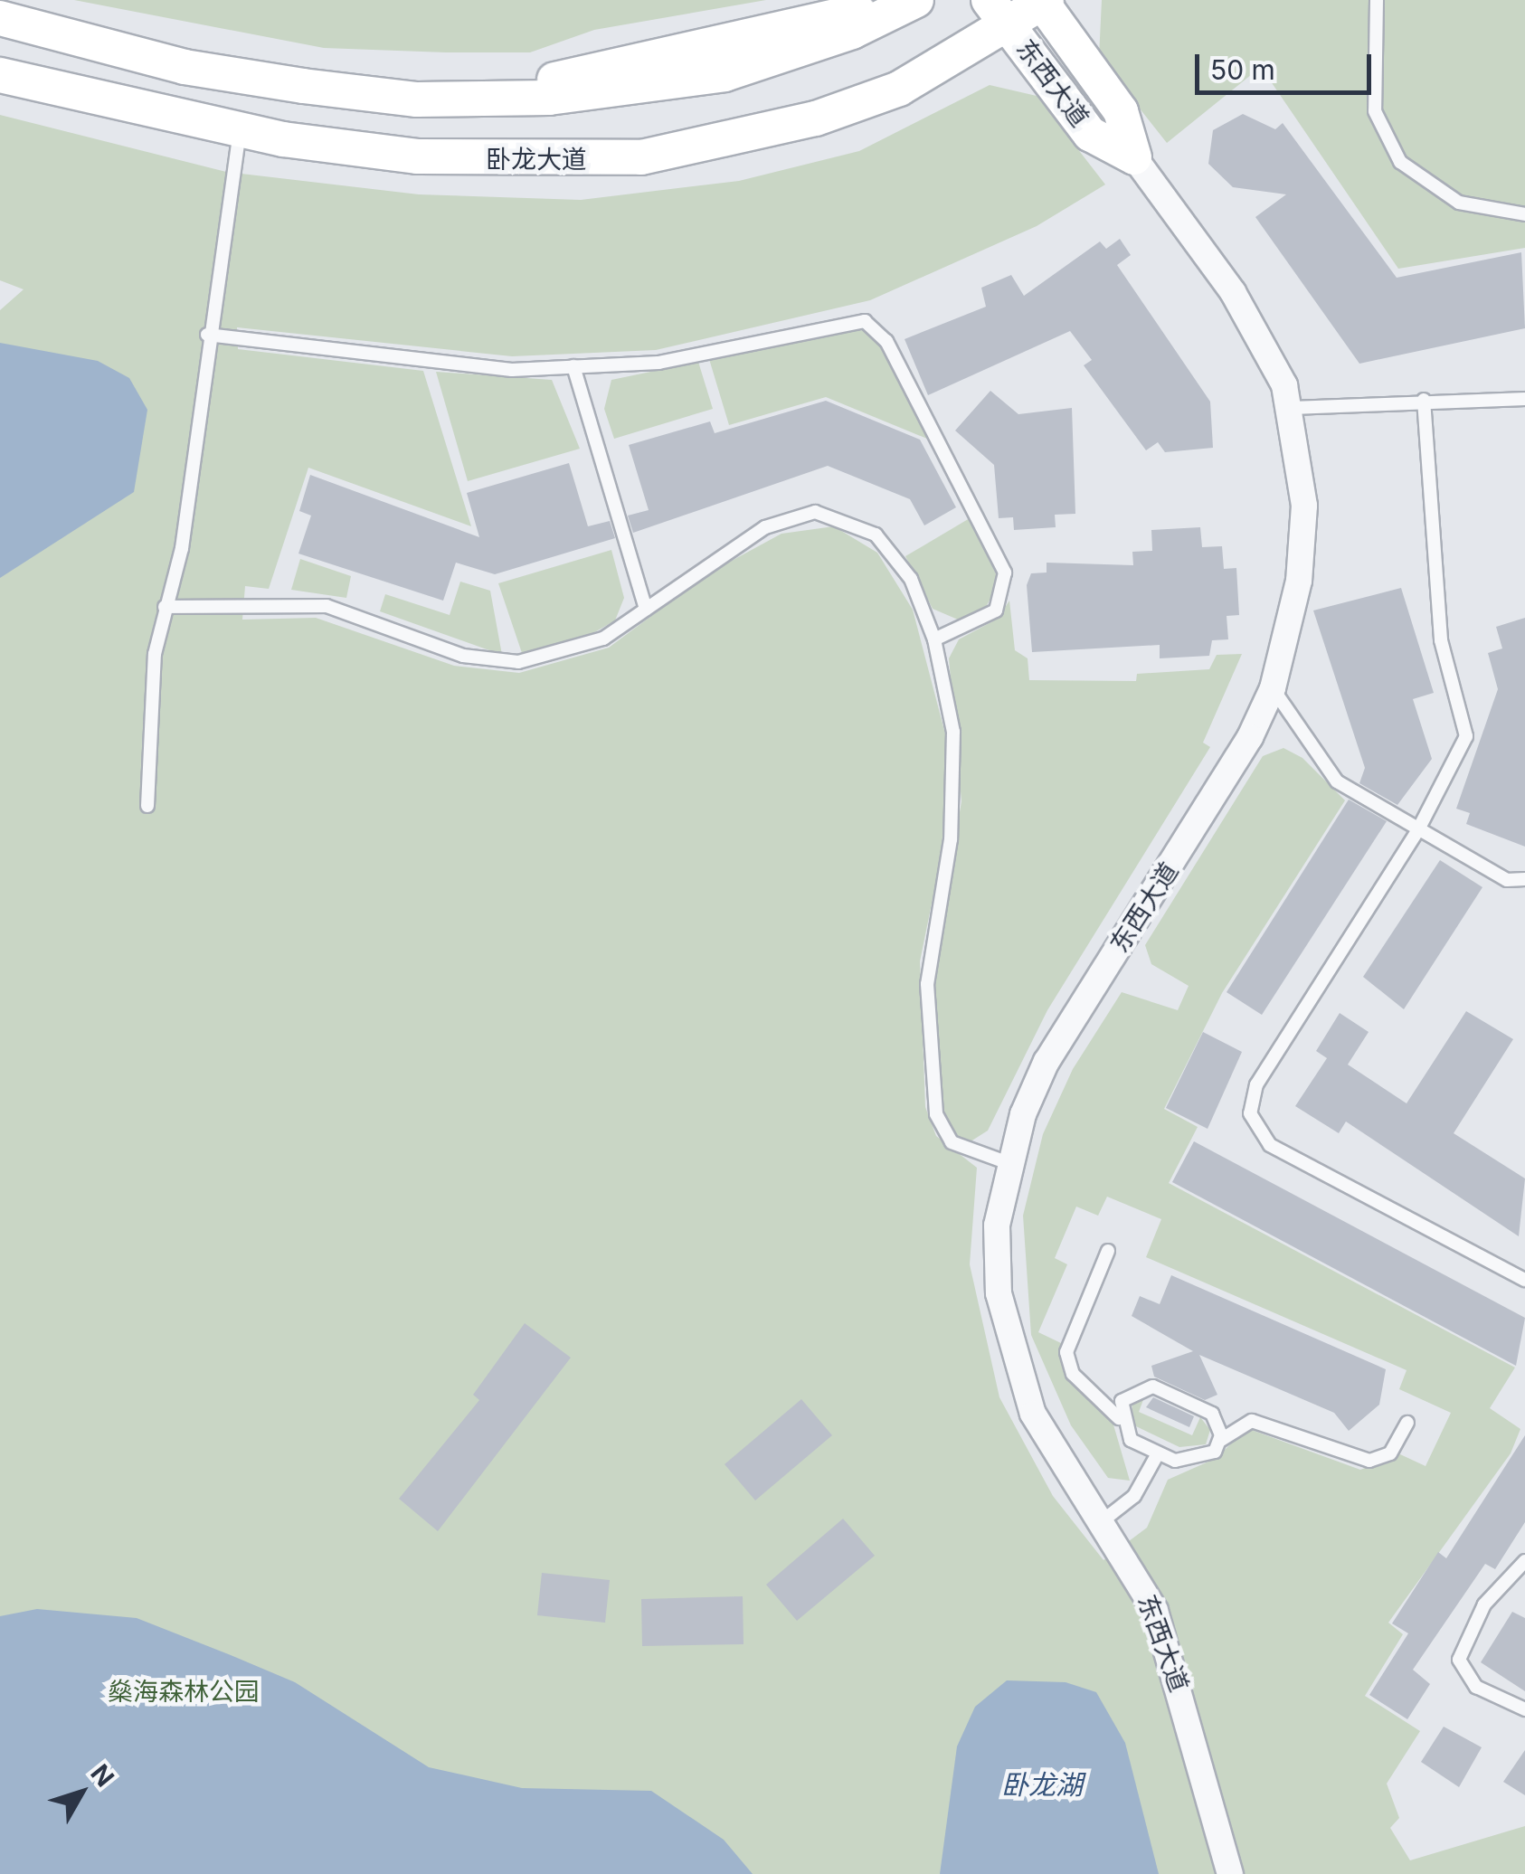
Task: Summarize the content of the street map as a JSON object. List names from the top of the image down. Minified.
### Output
{"streets":{"main road":["东西大道","卧龙大道"]},"crossings":[["东西大道","卧龙大道"]],"water":["卧龙湖"],"parks":["燊海森林公园"],"scale_bar":"50 m","north":"top right"}
